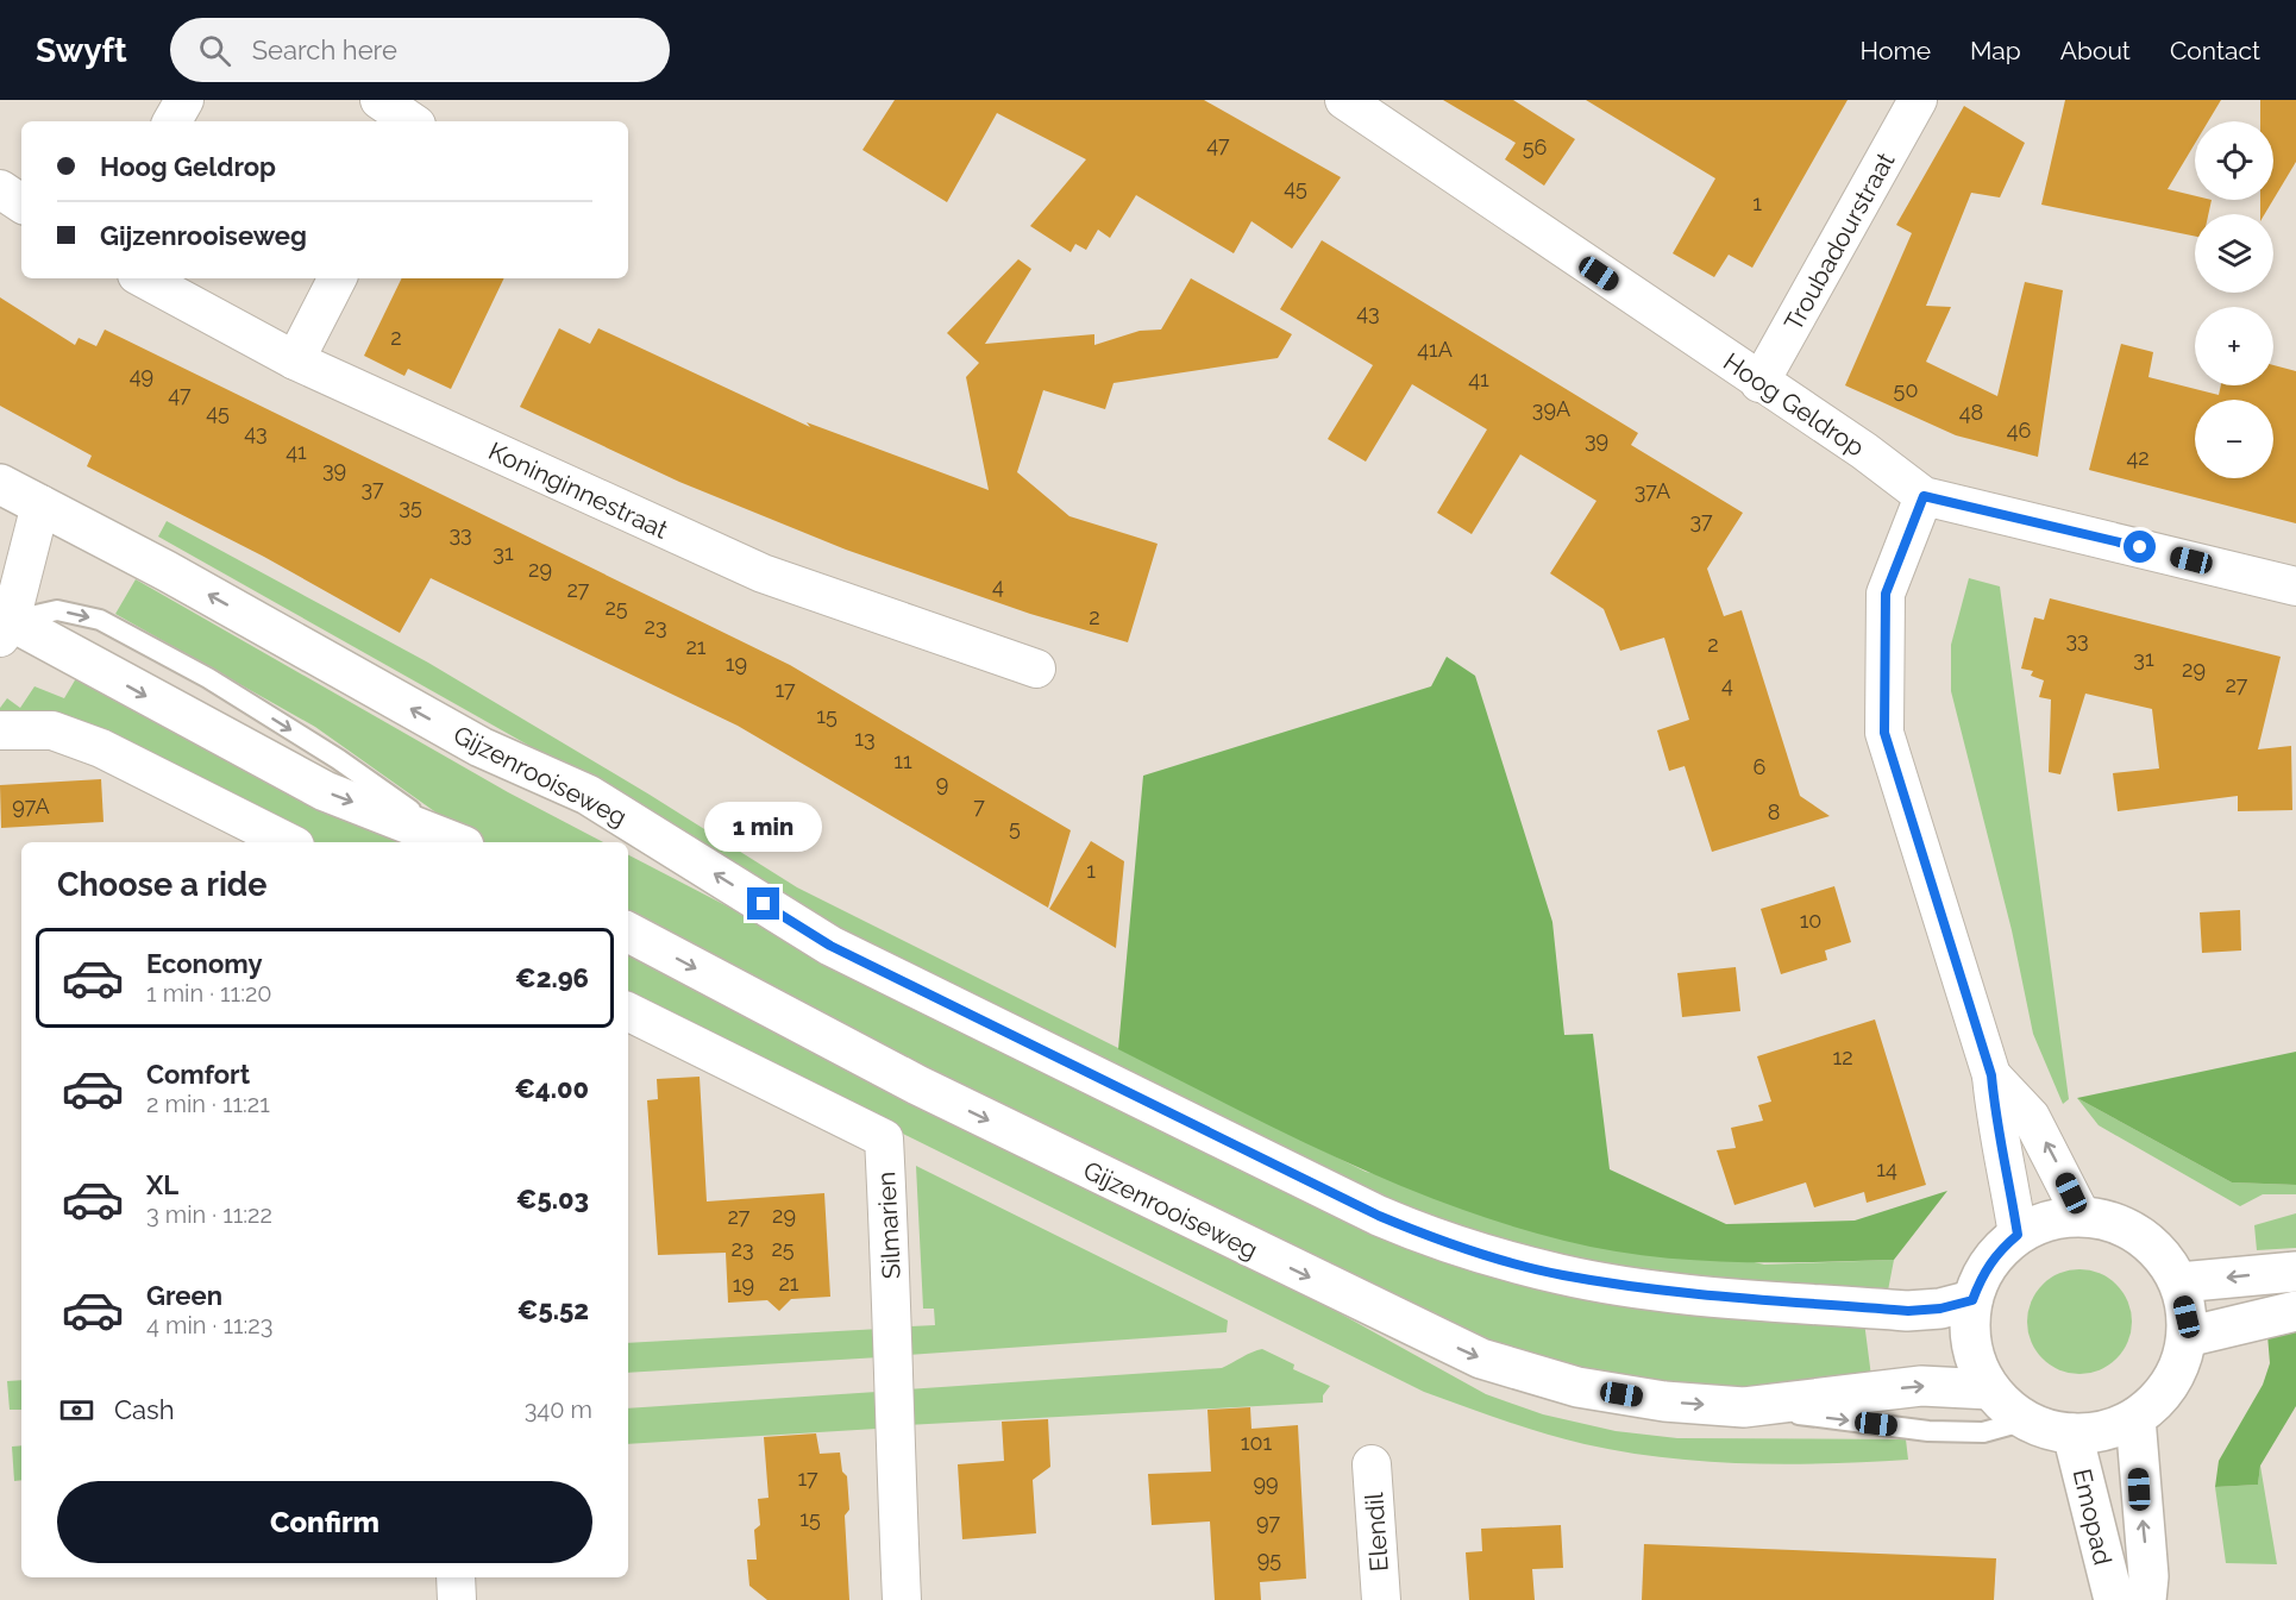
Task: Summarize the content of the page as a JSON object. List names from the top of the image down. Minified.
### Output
{"streets":{"main road":["Gijzenrooiseweg","Emopad"],"street":["Troubadourstraat","Hoog Geldrop","Koninginnestraat","Silmarien","Elendil"]},"crossings":[["Troubadourstraat","Hoog Geldrop"],["Gijzenrooiseweg","Emopad"]],"house_numbers":["47","56","45","1","43","2","41A","49","41","50","47","39A","45","48","46","43","39","41","42","39","37","37A","35","37","33","31","29","4","27","25","2","23","33","2","21","31","19","29","4","27","17","15","13","11","6","9","97A","7","8","5","1","10","12","14","29","27","23","25","21","19","101","17","99","15","97","95"],"page":{"header":"Swyft","search":"Search here","nav":["Home","Map","About","Contact"],"map_buttons":["+","−"],"banner":["Hoog Geldrop","Gijzenrooiseweg"],"bubble":"1 min","heading":"Choose a ride","list":[{"name":"Economy","note":"1 min · 11:20","value":"€2.96"},{"name":"Comfort","note":"2 min · 11:21","value":"€4.00"},{"name":"XL","note":"3 min · 11:22","value":"€5.03"},{"name":"Green","note":"4 min · 11:23","value":"€5.52"}],"pay":["Cash","340 m"],"buttons":"Confirm"}}
